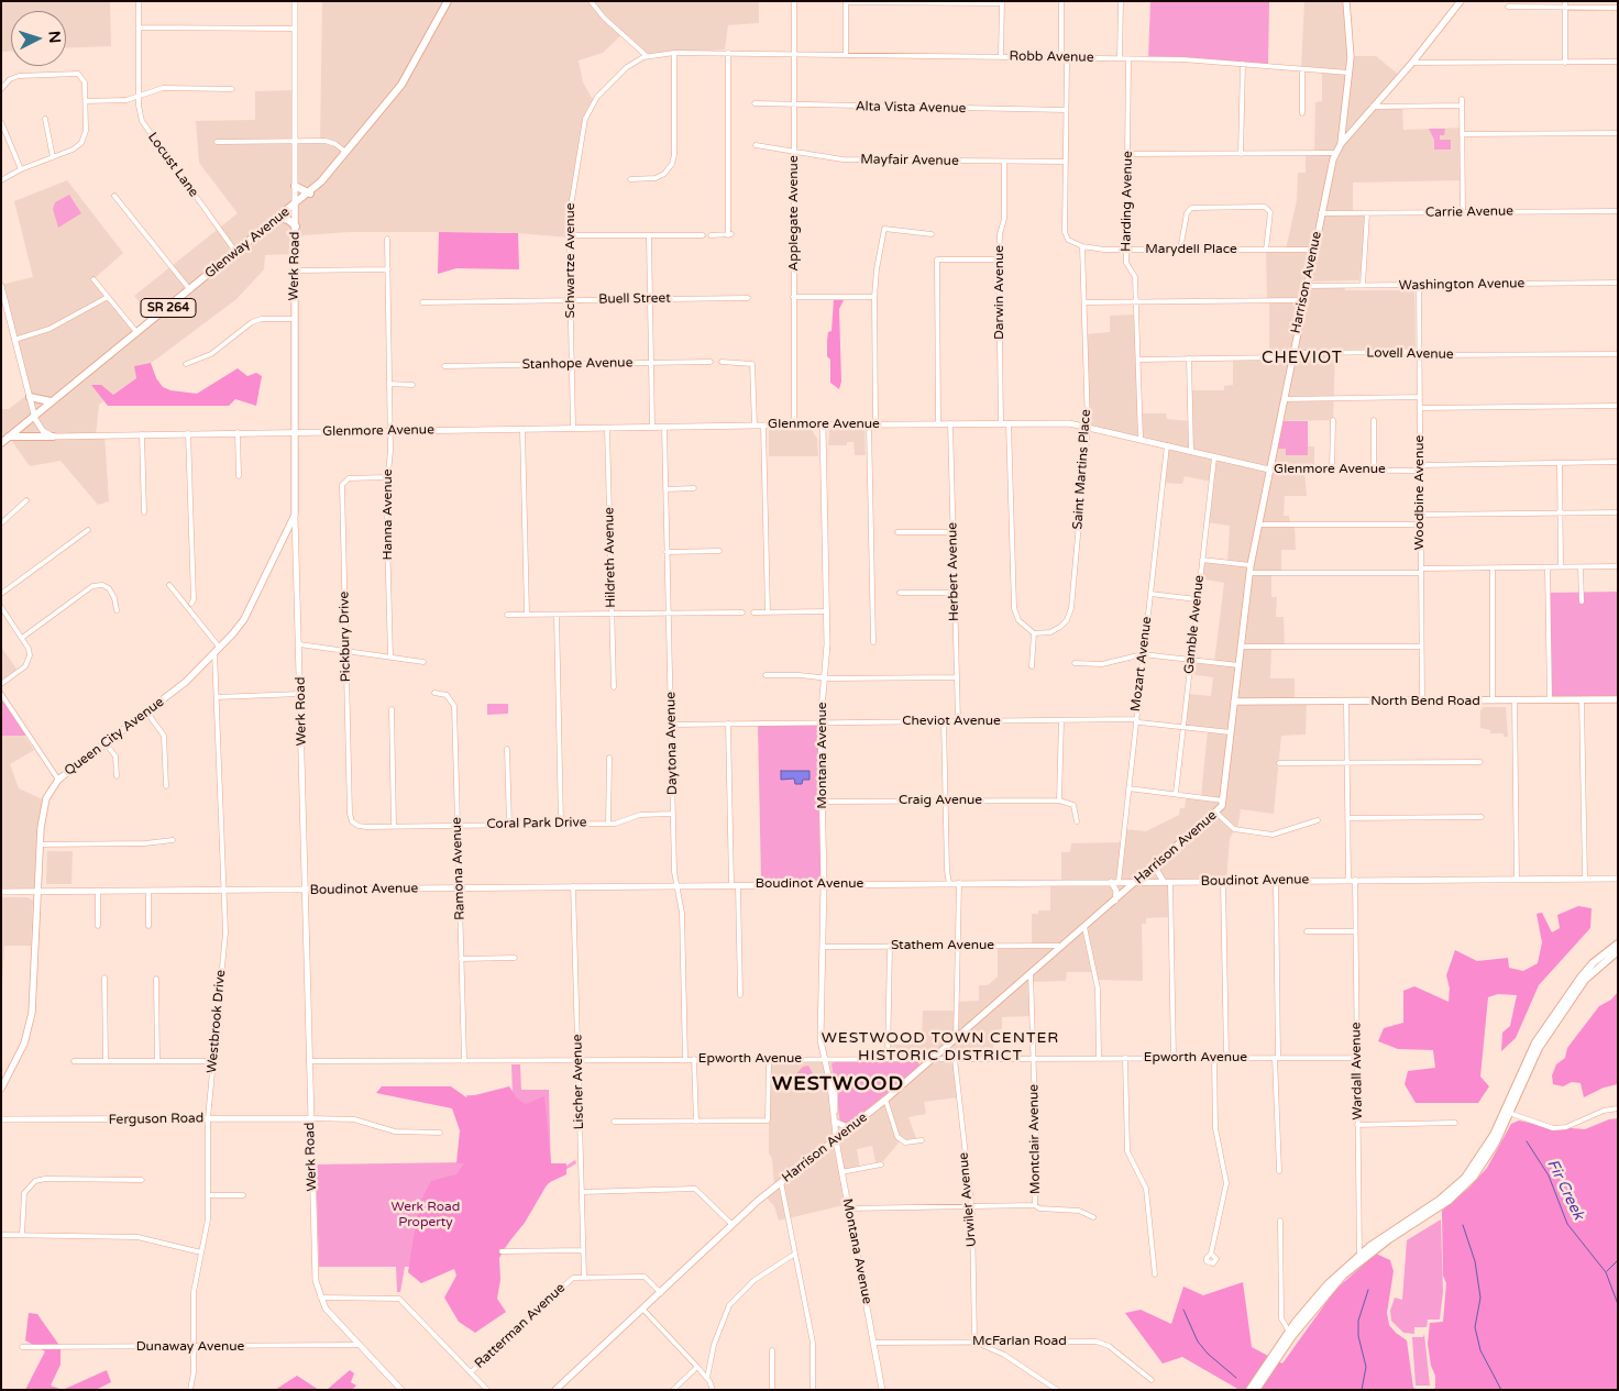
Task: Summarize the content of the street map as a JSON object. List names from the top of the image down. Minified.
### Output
{"streets":{"main road":["Glenway Avenue","Werk Road","Harrison Avenue","SR 264","North Bend Road","Queen City Avenue"],"street":["Robb Avenue","Alta Vista Avenue","Mayfair Avenue","Locust Lane","Harding Avenue","Carrie Avenue","Applegate Avenue","Marydell Place","Schwartze Avenue","Washington Avenue","Darwin Avenue","Buell Street","Lovell Avenue","Stanhope Avenue","Glenmore Avenue","Saint Martins Place","Woodbine Avenue","Hanna Avenue","Hildreth Avenue","Herbert Avenue","Gamble Avenue","Pickbury Drive","Mozart Avenue","Cheviot Avenue","Daytona Avenue","Montana Avenue","Craig Avenue","Coral Park Drive","Ramona Avenue","Boudinot Avenue","Stathem Avenue","Westbrook Drive","Epworth Avenue","Wardall Avenue","Lischer Avenue","Ferguson Road","Montclair Avenue","Urwiler Avenue","Ratterman Avenue","McFarlan Road","Dunaway Avenue"]},"crossings":[["Robb Avenue","Harding Avenue"],["Robb Avenue","Applegate Avenue"],["Robb Avenue","Schwartze Avenue"],["Alta Vista Avenue","Applegate Avenue"],["Mayfair Avenue","Applegate Avenue"],["Mayfair Avenue","Marydell Place"],["Mayfair Avenue","Darwin Avenue"],["Locust Lane","Glenway Avenue"],["Harding Avenue","Marydell Place"],["Harding Avenue","Lovell Avenue"],["Harding Avenue","Glenmore Avenue"],["Carrie Avenue","Harrison Avenue"],["Applegate Avenue","Glenmore Avenue"],["Glenway Avenue","Werk Road"],["Marydell Place","Harrison Avenue"],["Marydell Place","Saint Martins Place"],["Schwartze Avenue","Buell Street"],["Schwartze Avenue","Stanhope Avenue"],["Schwartze Avenue","Glenmore Avenue"],["Werk Road","Glenmore Avenue"],["Werk Road","Queen City Avenue"],["Werk Road","Boudinot Avenue"],["Werk Road","Epworth Avenue"],["Werk Road","Ferguson Road"],["Werk Road","Dunaway Avenue"],["Harrison Avenue","Washington Avenue"],["Harrison Avenue","Lovell Avenue"],["Harrison Avenue","Glenmore Avenue"],["Harrison Avenue","North Bend Road"],["Harrison Avenue","Cheviot Avenue"],["Harrison Avenue","Montana Avenue"],["Harrison Avenue","Boudinot Avenue"],["Harrison Avenue","Stathem Avenue"],["Harrison Avenue","Epworth Avenue"],["Harrison Avenue","Montclair Avenue"],["Harrison Avenue","Ratterman Avenue"],["Washington Avenue","Woodbine Avenue"],["Darwin Avenue","Glenmore Avenue"],["Lovell Avenue","Woodbine Avenue"],["Glenmore Avenue","Saint Martins Place"],["Glenmore Avenue","Woodbine Avenue"],["Glenmore Avenue","Hanna Avenue"],["Glenmore Avenue","Hildreth Avenue"],["Glenmore Avenue","Herbert Avenue"],["Glenmore Avenue","Gamble Avenue"],["Glenmore Avenue","Mozart Avenue"],["Glenmore Avenue","Daytona Avenue"],["Glenmore Avenue","Montana Avenue"],["Woodbine Avenue","North Bend Road"],["Hanna Avenue","Pickbury Drive"],["Herbert Avenue","Cheviot Avenue"],["Gamble Avenue","Cheviot Avenue"],["Pickbury Drive","Coral Park Drive"],["Mozart Avenue","Cheviot Avenue"],["Mozart Avenue","Boudinot Avenue"],["North Bend Road","Wardall Avenue"],["Cheviot Avenue","Daytona Avenue"],["Cheviot Avenue","Montana Avenue"],["Queen City Avenue","Boudinot Avenue"],["Queen City Avenue","Westbrook Drive"],["Daytona Avenue","Coral Park Drive"],["Daytona Avenue","Boudinot Avenue"],["Daytona Avenue","Epworth Avenue"],["Montana Avenue","Craig Avenue"],["Montana Avenue","Boudinot Avenue"],["Montana Avenue","Stathem Avenue"],["Montana Avenue","Epworth Avenue"],["Montana Avenue","McFarlan Road"],["Coral Park Drive","Ramona Avenue"],["Ramona Avenue","Boudinot Avenue"],["Ramona Avenue","Epworth Avenue"],["Boudinot Avenue","Westbrook Drive"],["Boudinot Avenue","Wardall Avenue"],["Boudinot Avenue","Lischer Avenue"],["Westbrook Drive","Ferguson Road"],["Westbrook Drive","Dunaway Avenue"],["Epworth Avenue","Wardall Avenue"],["Epworth Avenue","Lischer Avenue"],["Epworth Avenue","Montclair Avenue"],["Epworth Avenue","Urwiler Avenue"],["Lischer Avenue","Ratterman Avenue"],["Urwiler Avenue","McFarlan Road"]],"districts":["CHEVIOT","WESTWOOD TOWN CENTER HISTORIC DISTRICT","WESTWOOD"],"water":["Fir Creek"],"parks":["Werk Road Property"],"north":"right"}
